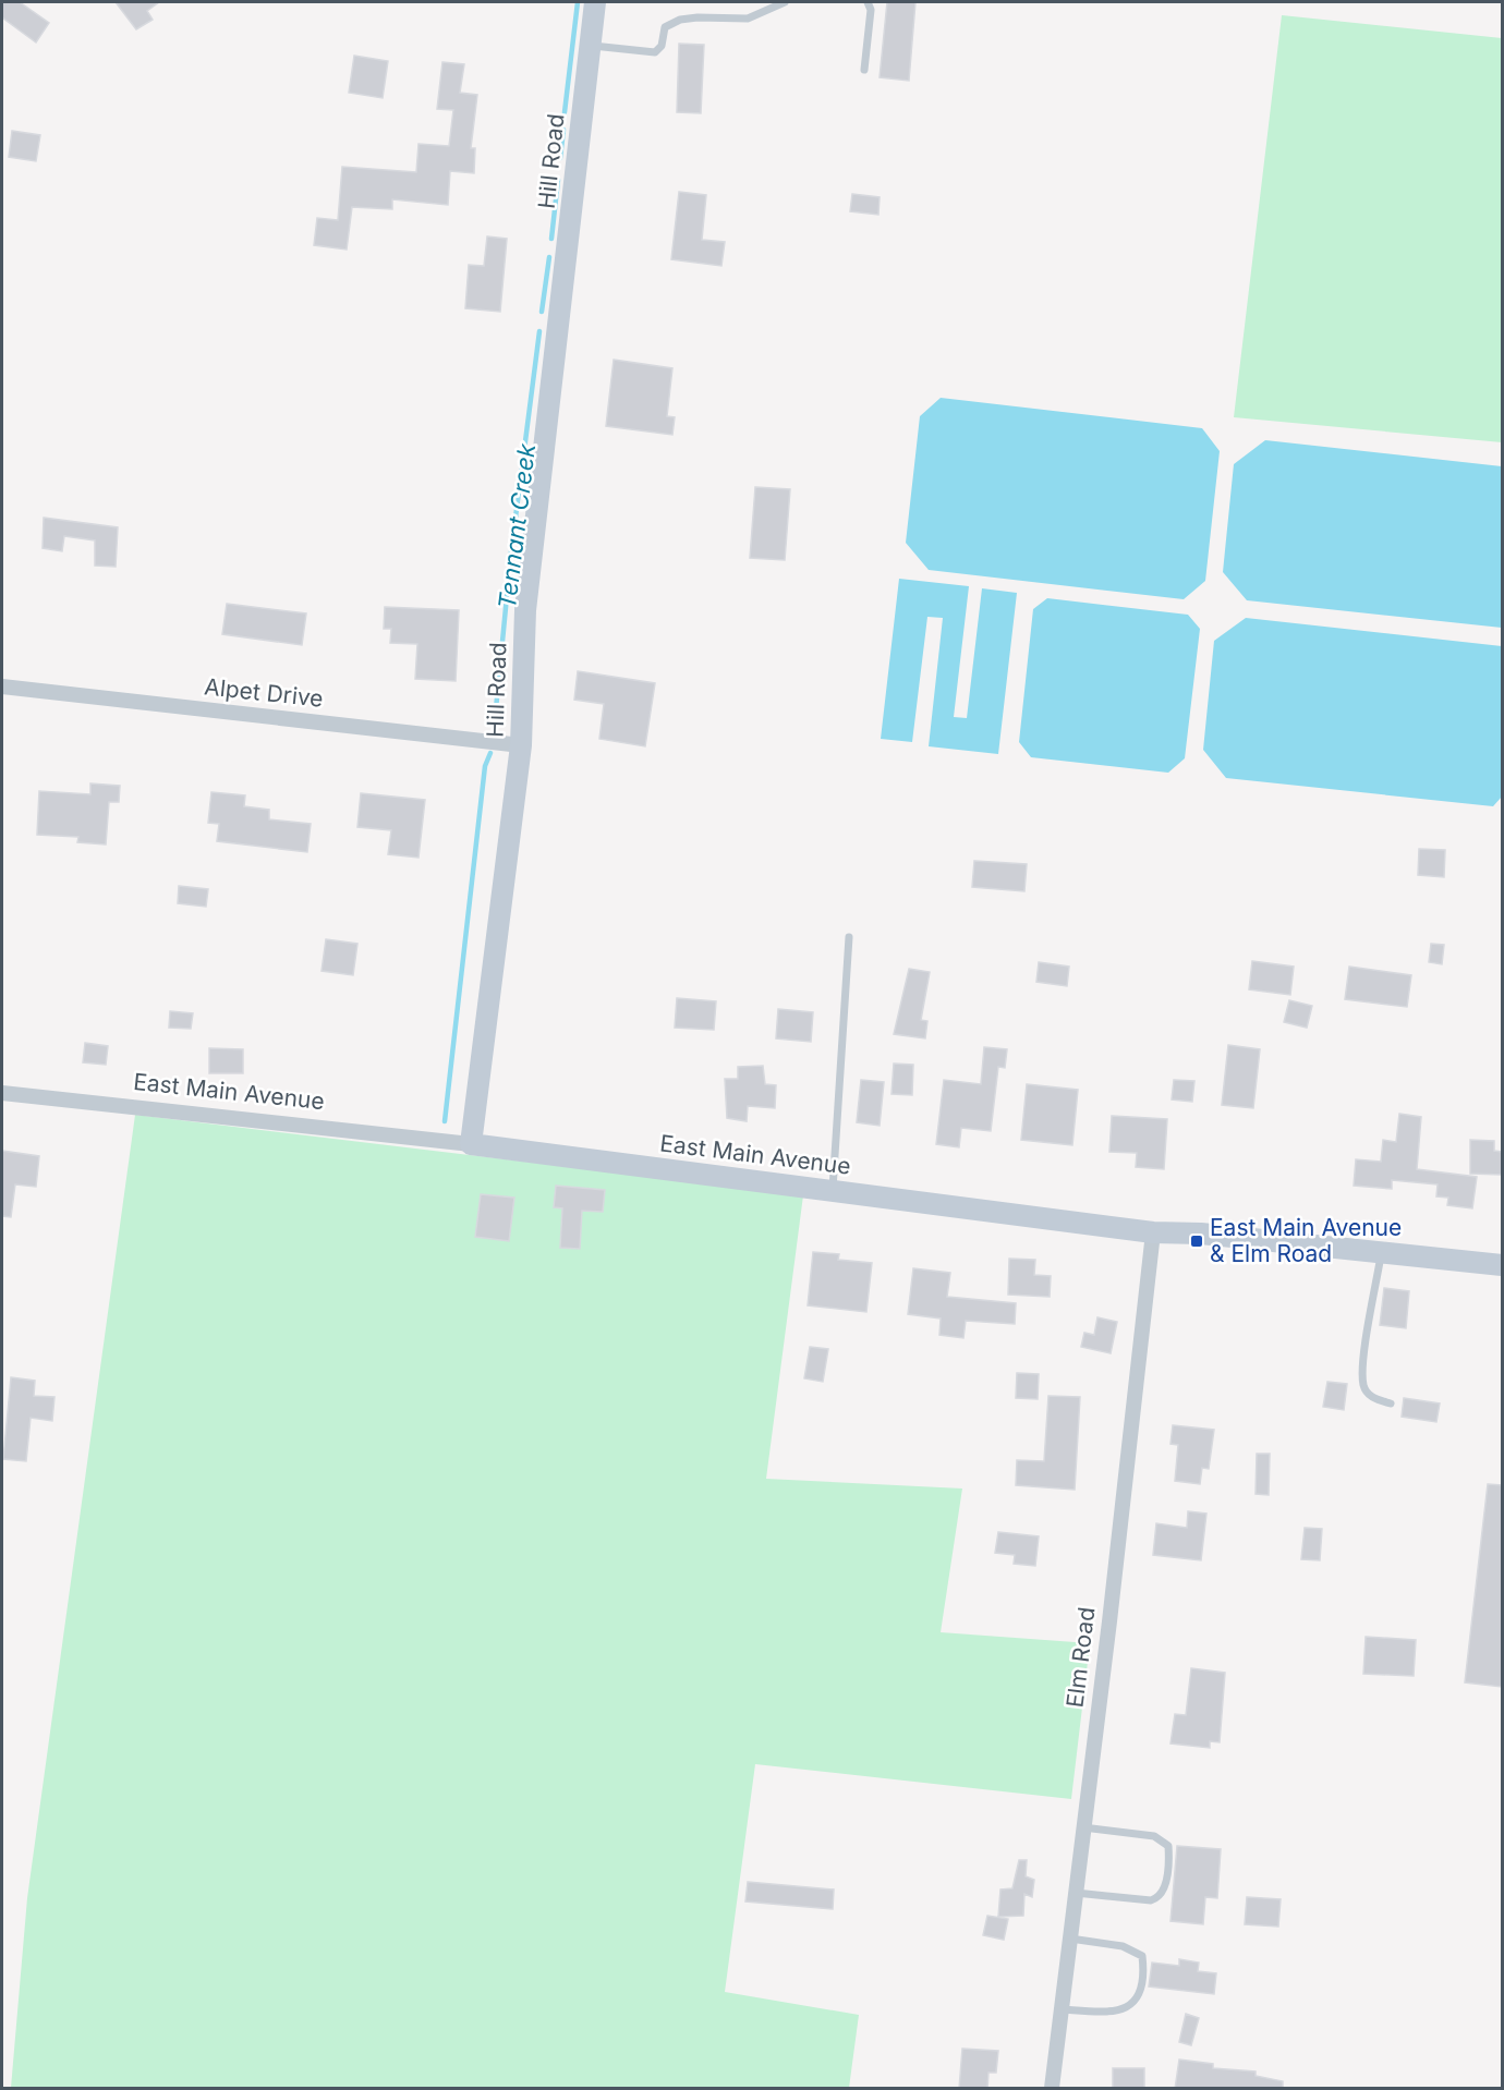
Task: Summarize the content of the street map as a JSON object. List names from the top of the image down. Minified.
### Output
{"streets":{"street":["Hill Road","Alpet Drive","East Main Avenue","Elm Road"]},"crossings":[["Hill Road","Alpet Drive"],["Hill Road","East Main Avenue"],["East Main Avenue","Elm Road"]],"water":["Tennant Creek"],"places":{"transit":["East Main Avenue & Elm Road"]}}
